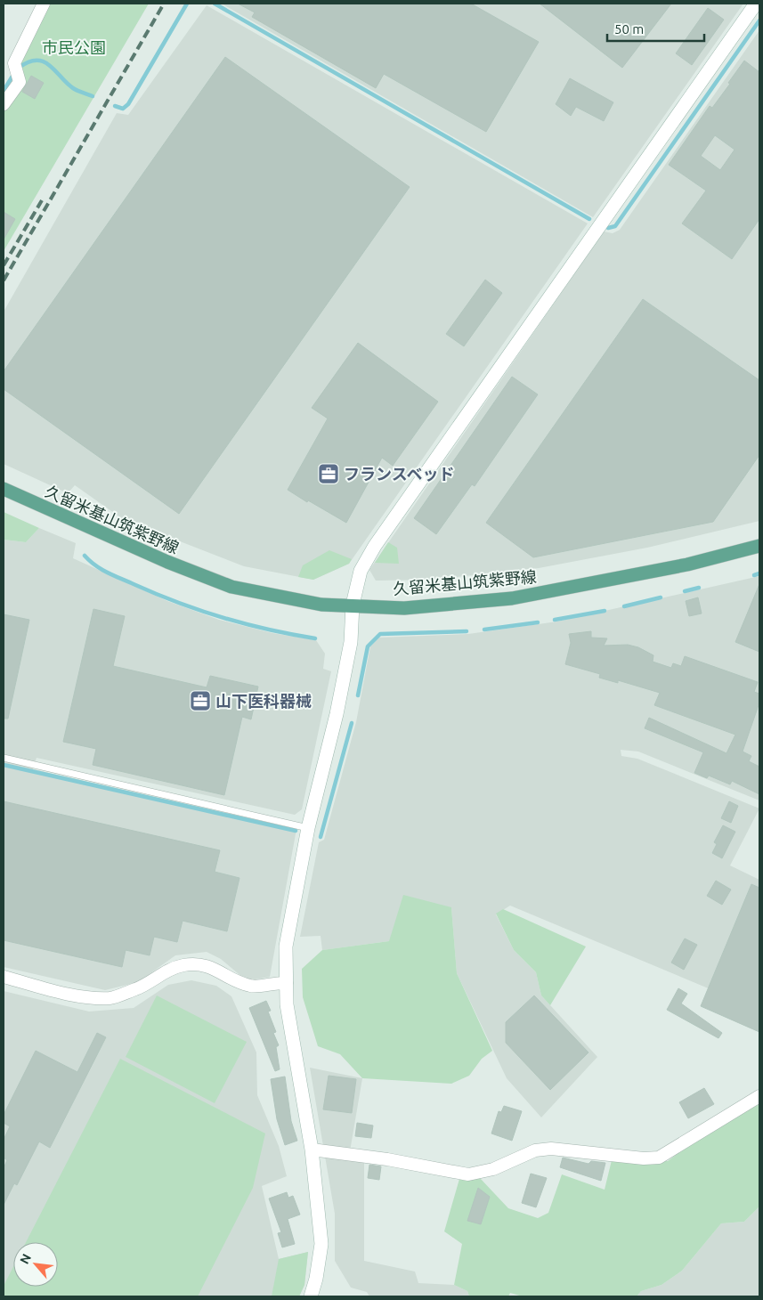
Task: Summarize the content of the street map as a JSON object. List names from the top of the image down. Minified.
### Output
{"streets":{"main road":["久留米基山筑紫野線"]},"parks":["市民公園"],"places":{"office":["フランスベッド","山下医科器械"]},"scale_bar":"50 m","north":"top left"}
